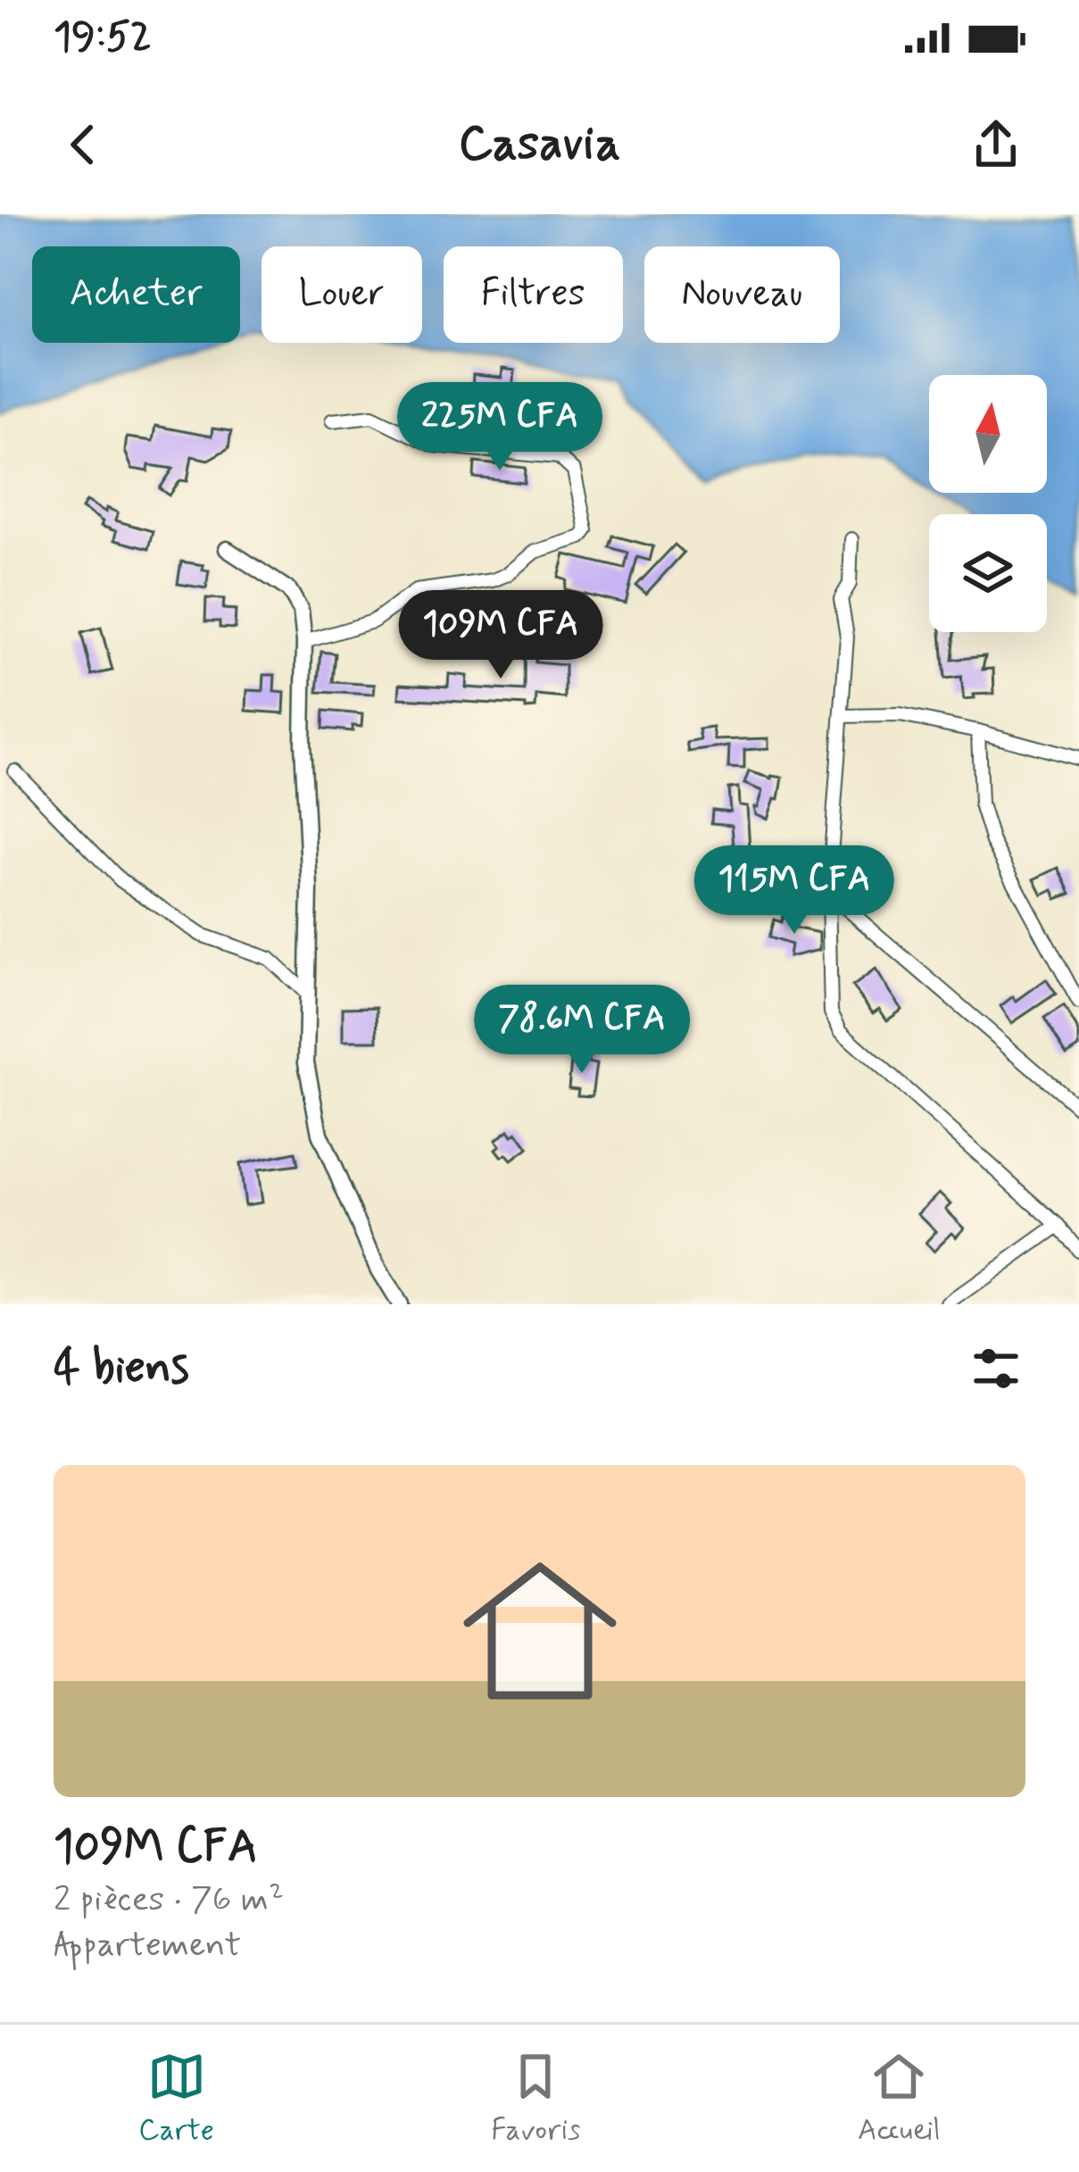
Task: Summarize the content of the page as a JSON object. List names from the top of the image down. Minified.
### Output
{"north":"top","page":{"status":"19:52","header":"Casavia","chip":["Acheter","Louer","Filtres","Nouveau"],"price":["225M CFA","109M CFA","115M CFA","78.6M CFA"],"heading":"4 biens","list":[{"name":"109M CFA","note":"2 pièces · 76 m² · Appartement"}],"tabs":["Carte","Favoris","Accueil"]}}
